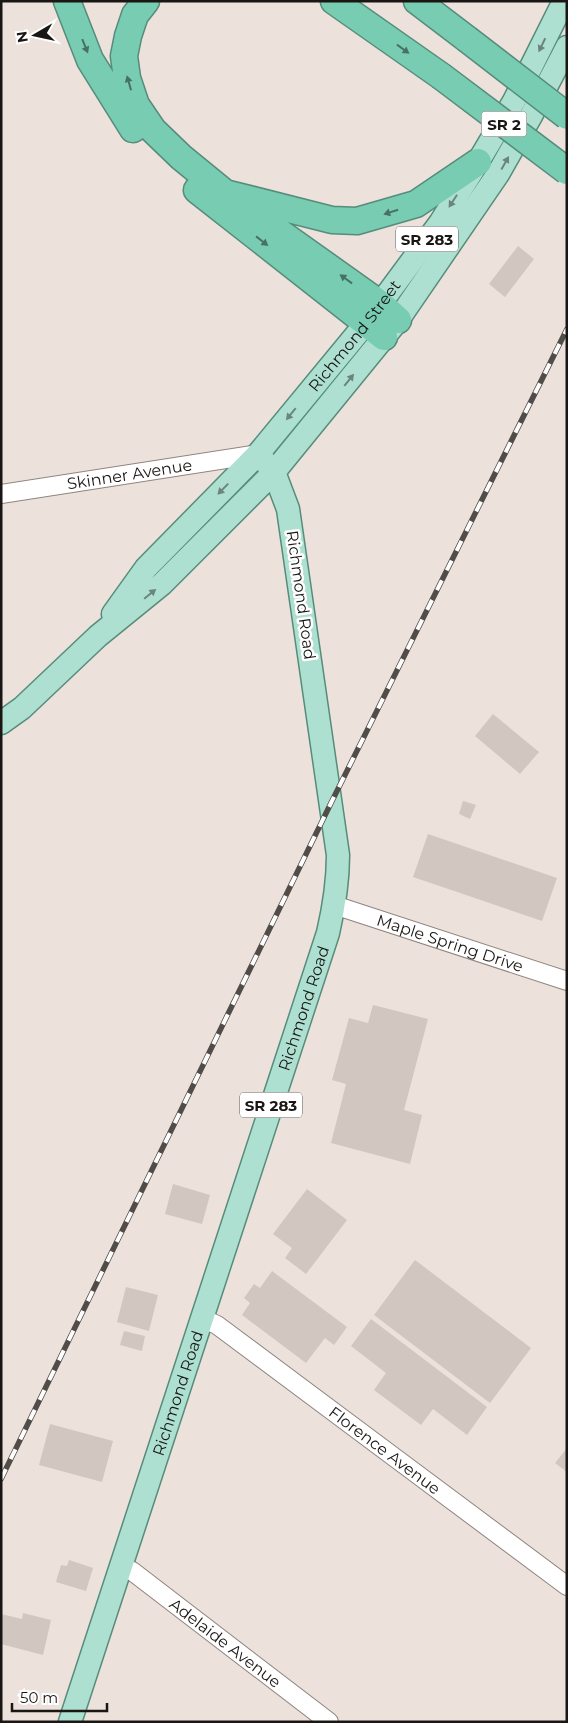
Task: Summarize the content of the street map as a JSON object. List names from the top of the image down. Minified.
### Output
{"streets":{"highway":["SR 2"],"main road":["SR 283","Richmond Street","Richmond Road"],"street":["Skinner Avenue","Maple Spring Drive","Florence Avenue","Adelaide Avenue"]},"crossings":[["Richmond Street","Skinner Avenue"],["Richmond Street","Richmond Road"],["Skinner Avenue","Richmond Road"],["Richmond Road","Maple Spring Drive"],["Richmond Road","Florence Avenue"],["Richmond Road","Adelaide Avenue"]],"scale_bar":"50 m","north":"left"}
